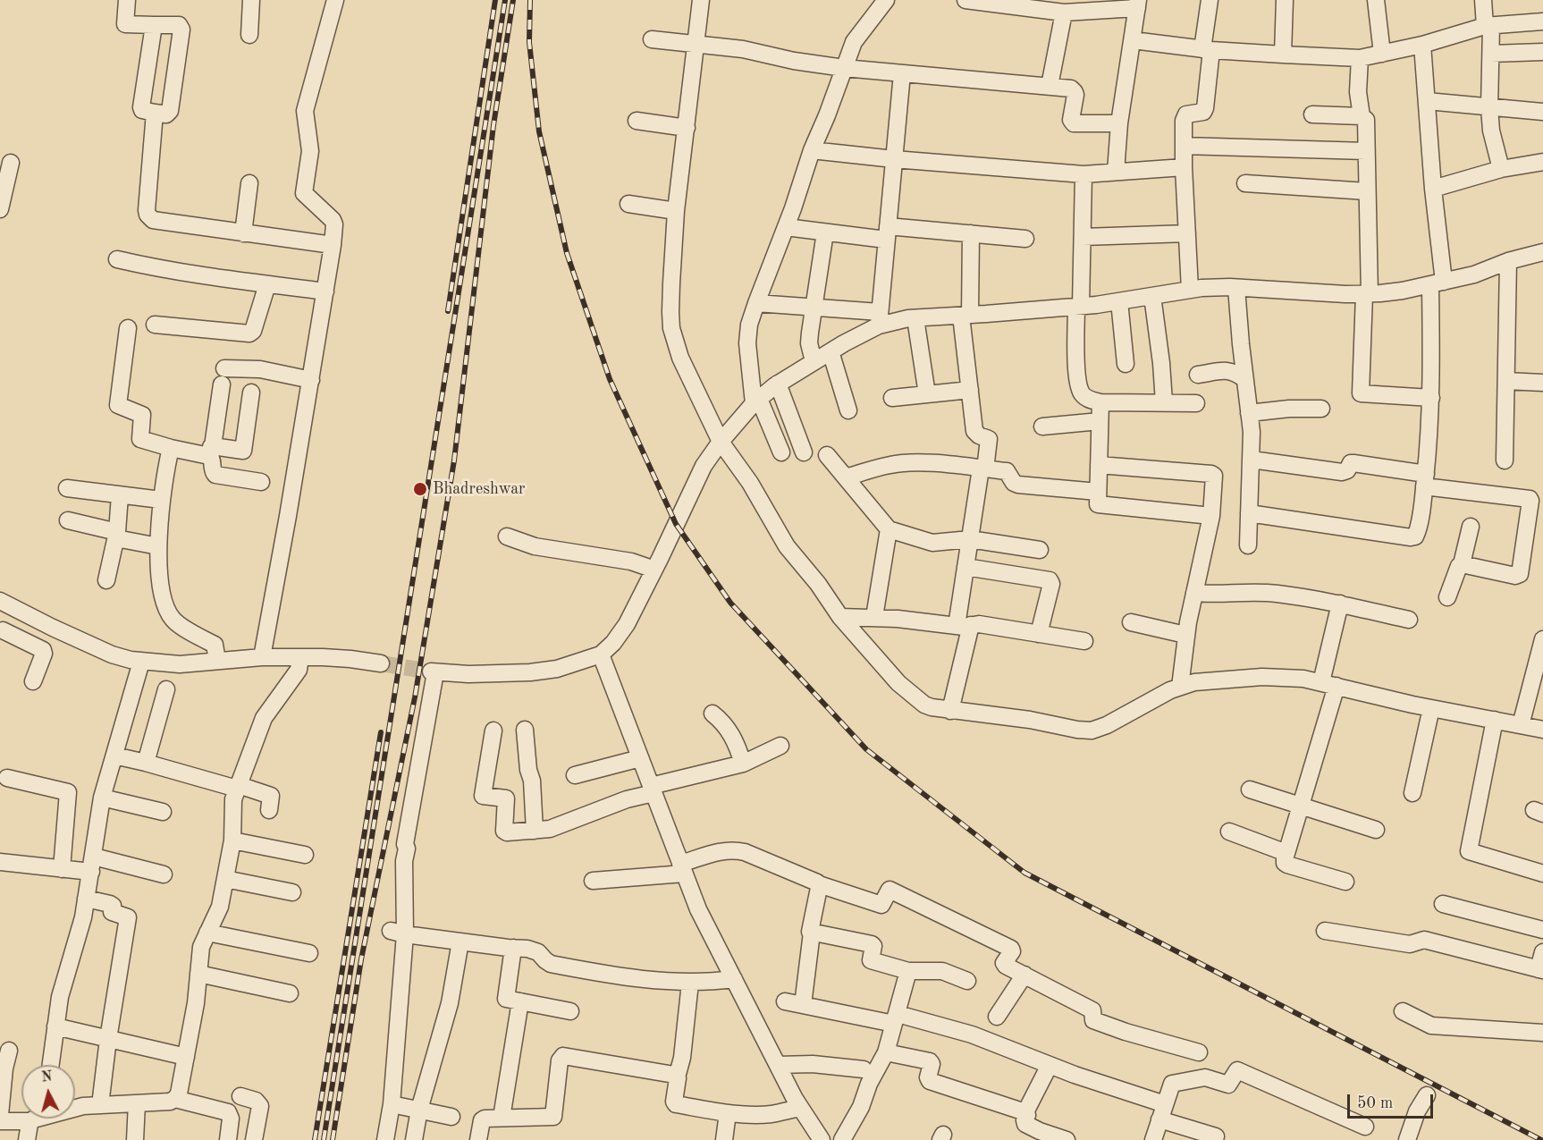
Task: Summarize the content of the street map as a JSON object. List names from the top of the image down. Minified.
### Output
{"places":["Bhadreshwar"],"scale_bar":"50 m","north":"top"}
